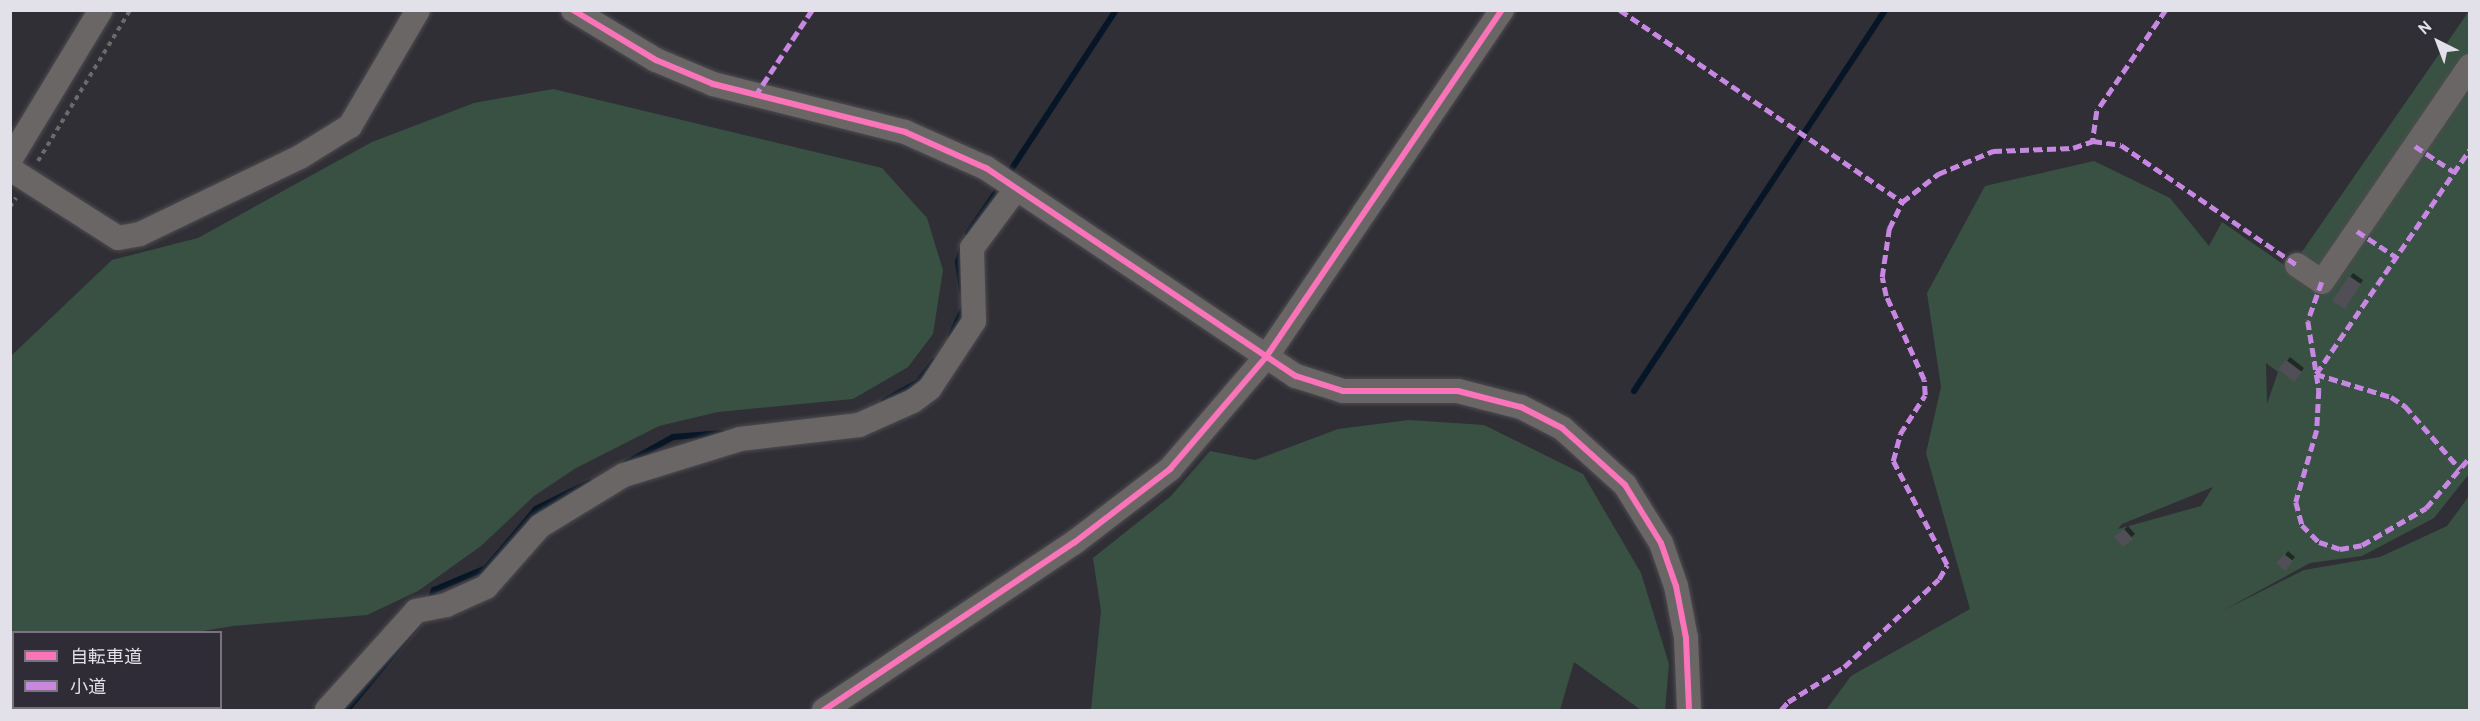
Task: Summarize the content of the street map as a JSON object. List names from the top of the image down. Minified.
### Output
{"legend":["自転車道","小道"],"north":"top left"}
